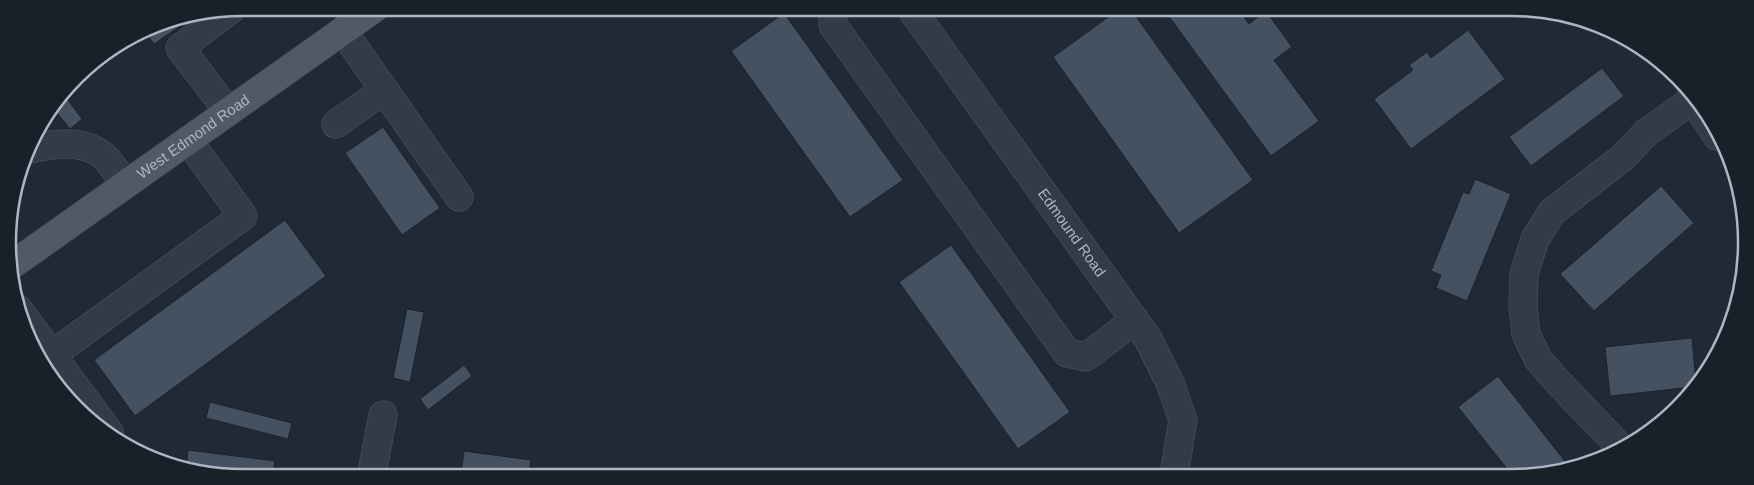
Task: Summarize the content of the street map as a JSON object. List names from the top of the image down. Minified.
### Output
{"streets":{"main road":["West Edmond Road"],"street":["Edmound Road"]}}
